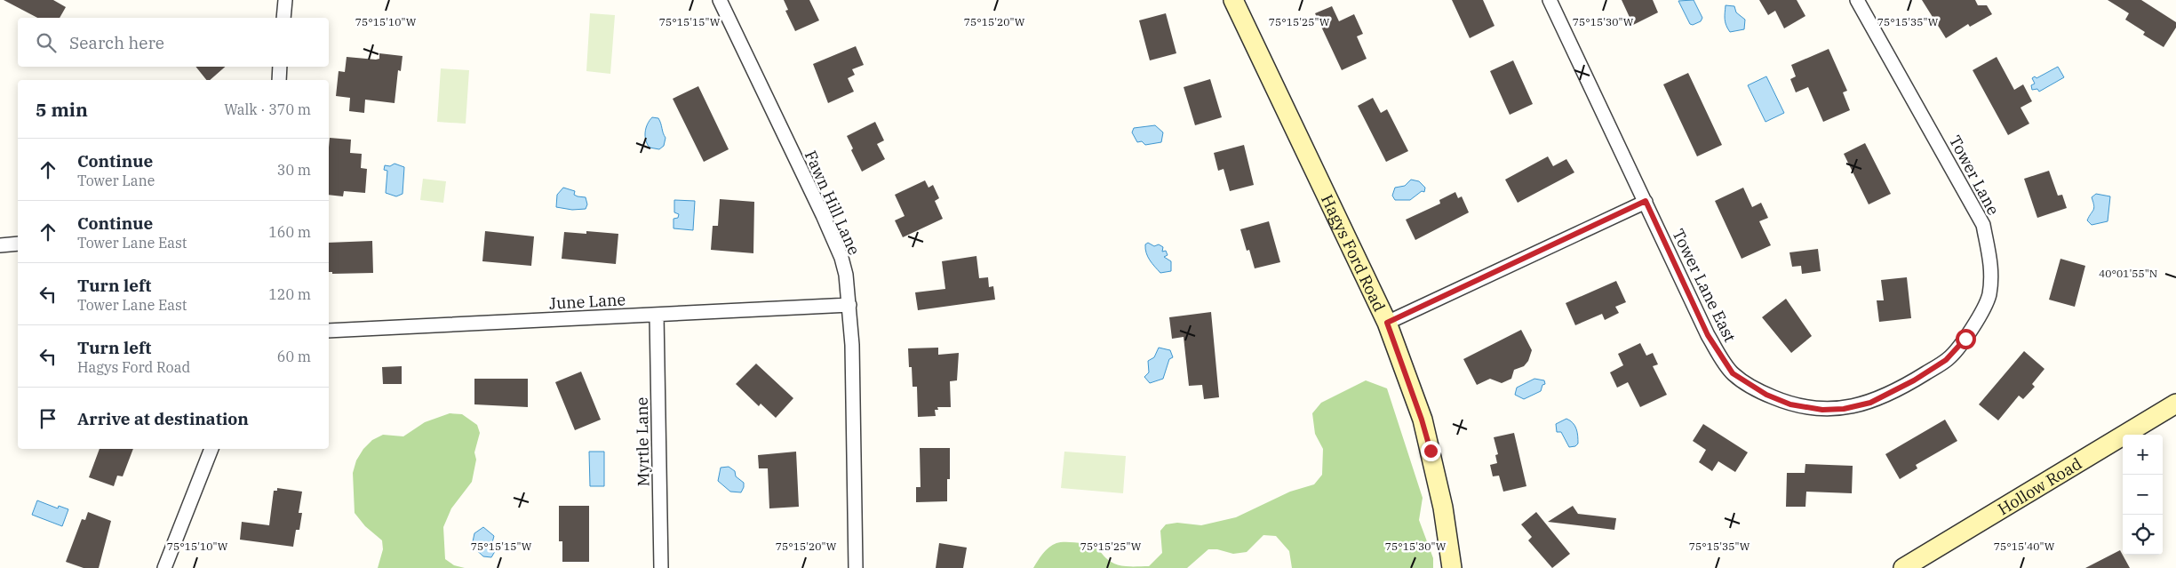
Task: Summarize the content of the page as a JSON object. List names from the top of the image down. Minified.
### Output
{"streets":{"street":["Tower Lane","Fawn Hill Lane","Hagys Ford Road","Tower Lane East","June Lane","Myrtle Lane","Hollow Road"]},"crossings":[["Tower Lane","Tower Lane East"],["Fawn Hill Lane","June Lane"],["June Lane","Myrtle Lane"]],"page":{"search":"Search here","heading":["5 min","Walk · 370 m"],"list":[["Continue","Tower Lane","30 m"],["Continue","Tower Lane East","160 m"],["Turn left","Tower Lane East","120 m"],["Turn left","Hagys Ford Road","60 m"],"Arrive at destination"],"map_buttons":["+","−"]},"coordinates":["75°15'10\"W","75°15'15\"W","75°15'20\"W","75°15'25\"W","75°15'30\"W","75°15'35\"W","40°01'55\"N","75°15'40\"W"]}
